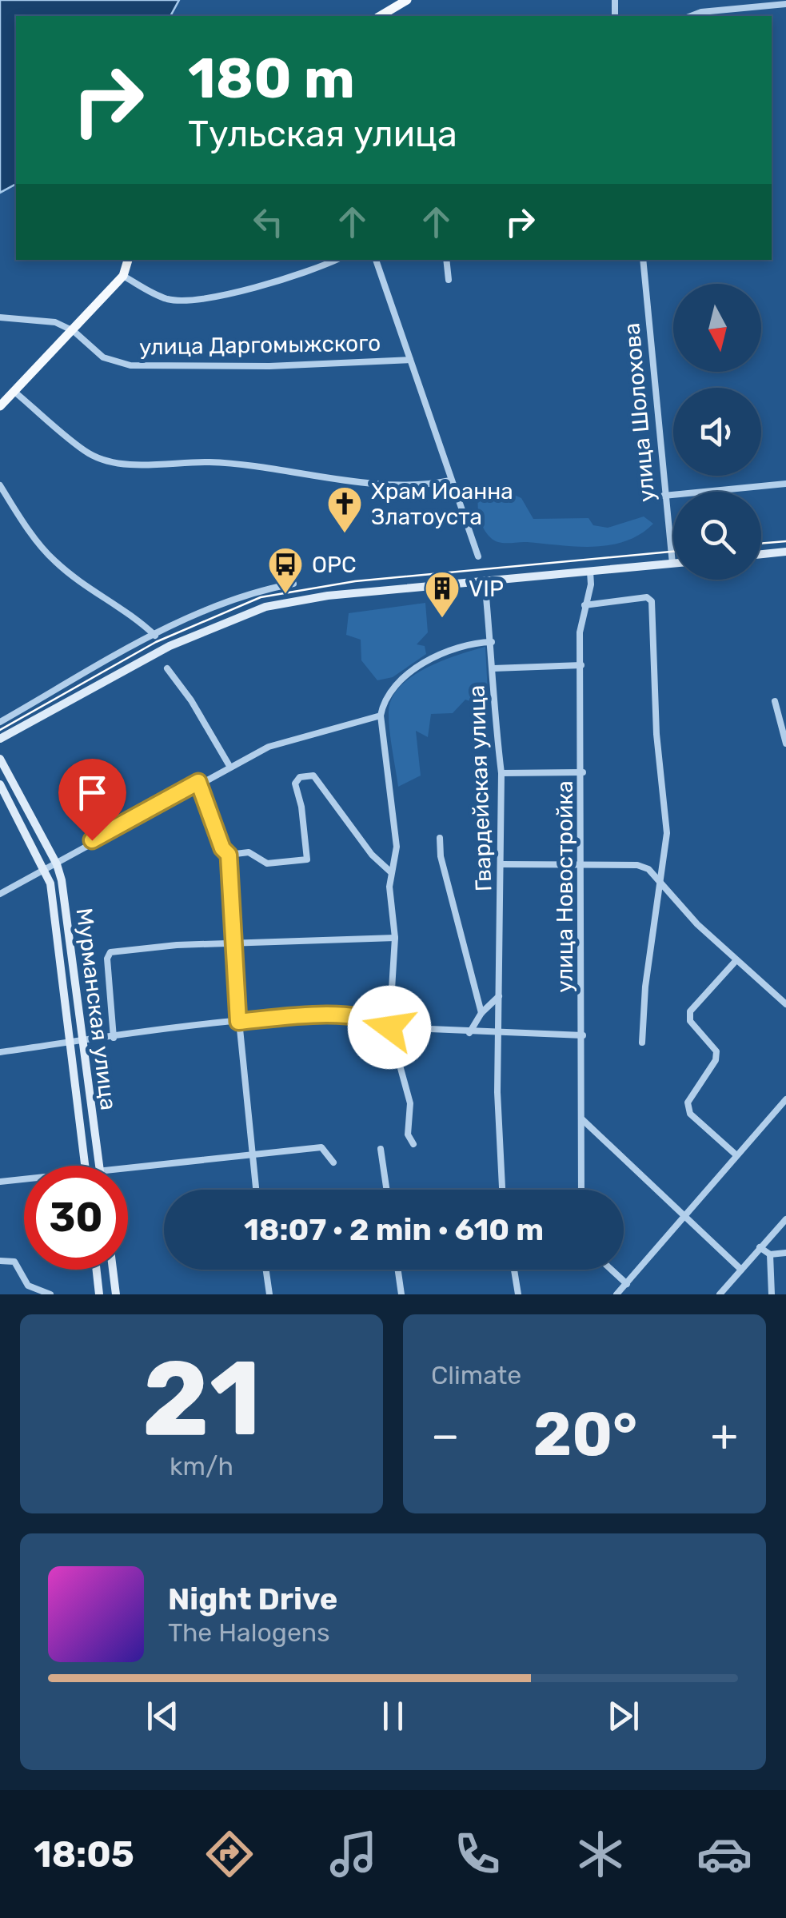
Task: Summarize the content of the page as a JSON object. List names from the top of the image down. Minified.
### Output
{"streets":{"main road":["Мурманская улица"],"street":["улица Даргомыжского","улица Шолохова","Гвардейская улица","улица Новостройка"]},"places":{"church":["Храм Иоанна Златоуста"],"bus stop":["ОРС"],"building":["VIP"]},"north":"bottom","page":{"turn":["180 m","Тульская улица"],"limit":"30","trip":"18:07 · 2 min · 610 m","tile":[["21","km/h"],"Climate"],"heat":["−","20°","+"],"song":["Night Drive","The Halogens"],"tabs":"18:05"}}
